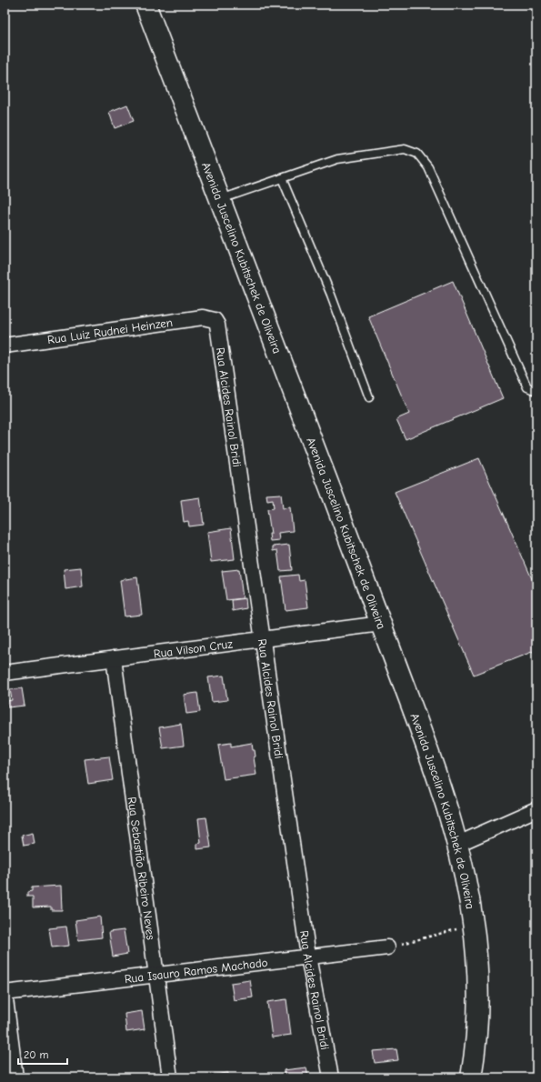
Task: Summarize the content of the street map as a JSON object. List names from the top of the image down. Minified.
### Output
{"streets":{"main road":["Avenida Juscelino Kubitschek de Oliveira"],"street":["Rua Luiz Rudnei Heinzen","Rua Alcides Rainol Bridi","Rua Vilson Cruz","Rua Sebastião Ribeiro Neves","Rua Isauro Ramos Machado"]},"crossings":[["Avenida Juscelino Kubitschek de Oliveira","Rua Vilson Cruz"],["Rua Luiz Rudnei Heinzen","Rua Alcides Rainol Bridi"],["Rua Alcides Rainol Bridi","Rua Vilson Cruz"],["Rua Alcides Rainol Bridi","Rua Isauro Ramos Machado"],["Rua Vilson Cruz","Rua Sebastião Ribeiro Neves"],["Rua Sebastião Ribeiro Neves","Rua Isauro Ramos Machado"]],"scale_bar":"20 m"}
